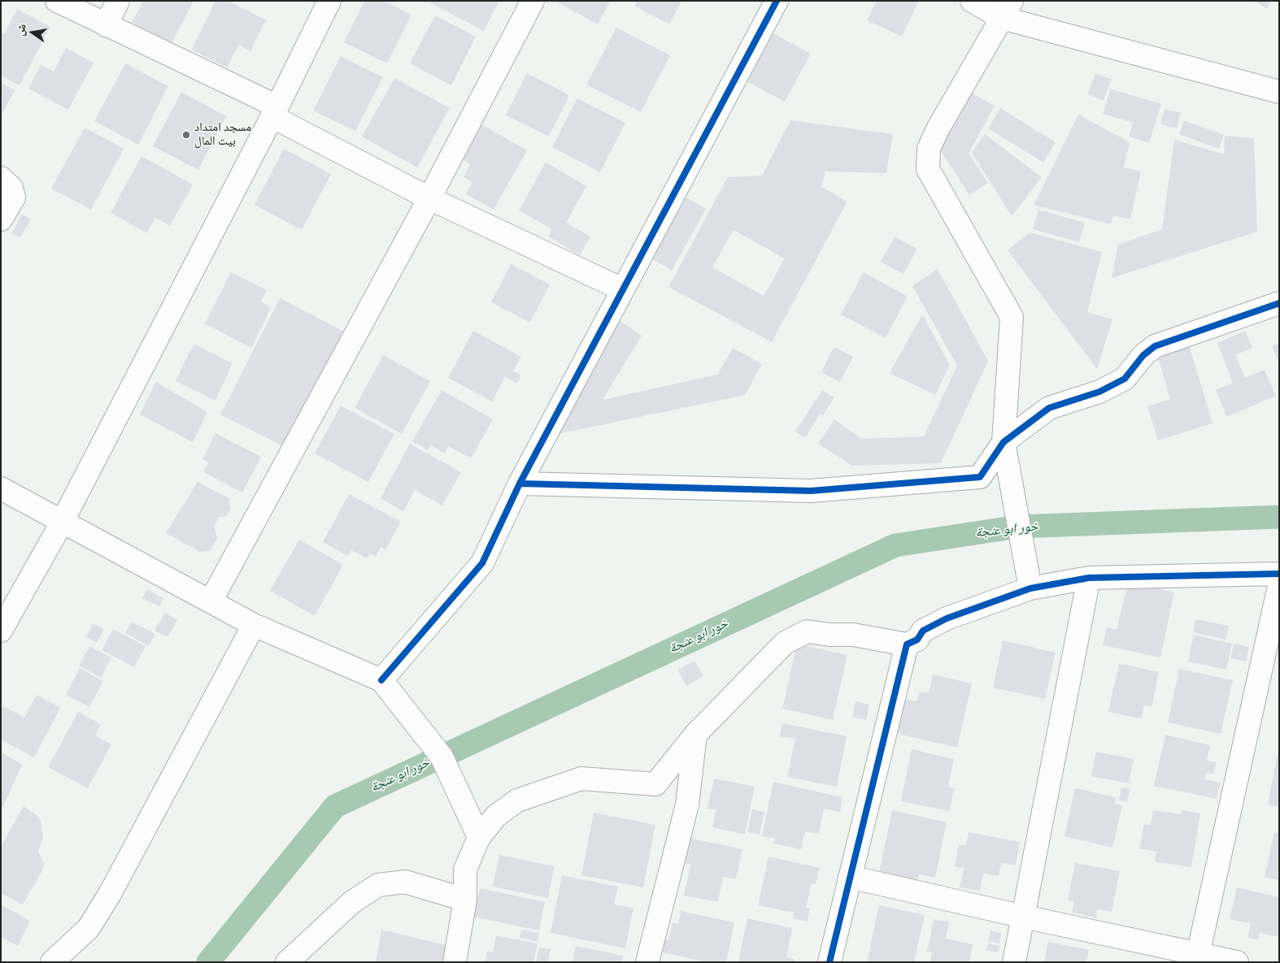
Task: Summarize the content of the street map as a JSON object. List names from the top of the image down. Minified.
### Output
{"water":["خور ابو عنجة"],"places":["مسجد امتداد بيت المال"],"north":"left"}
